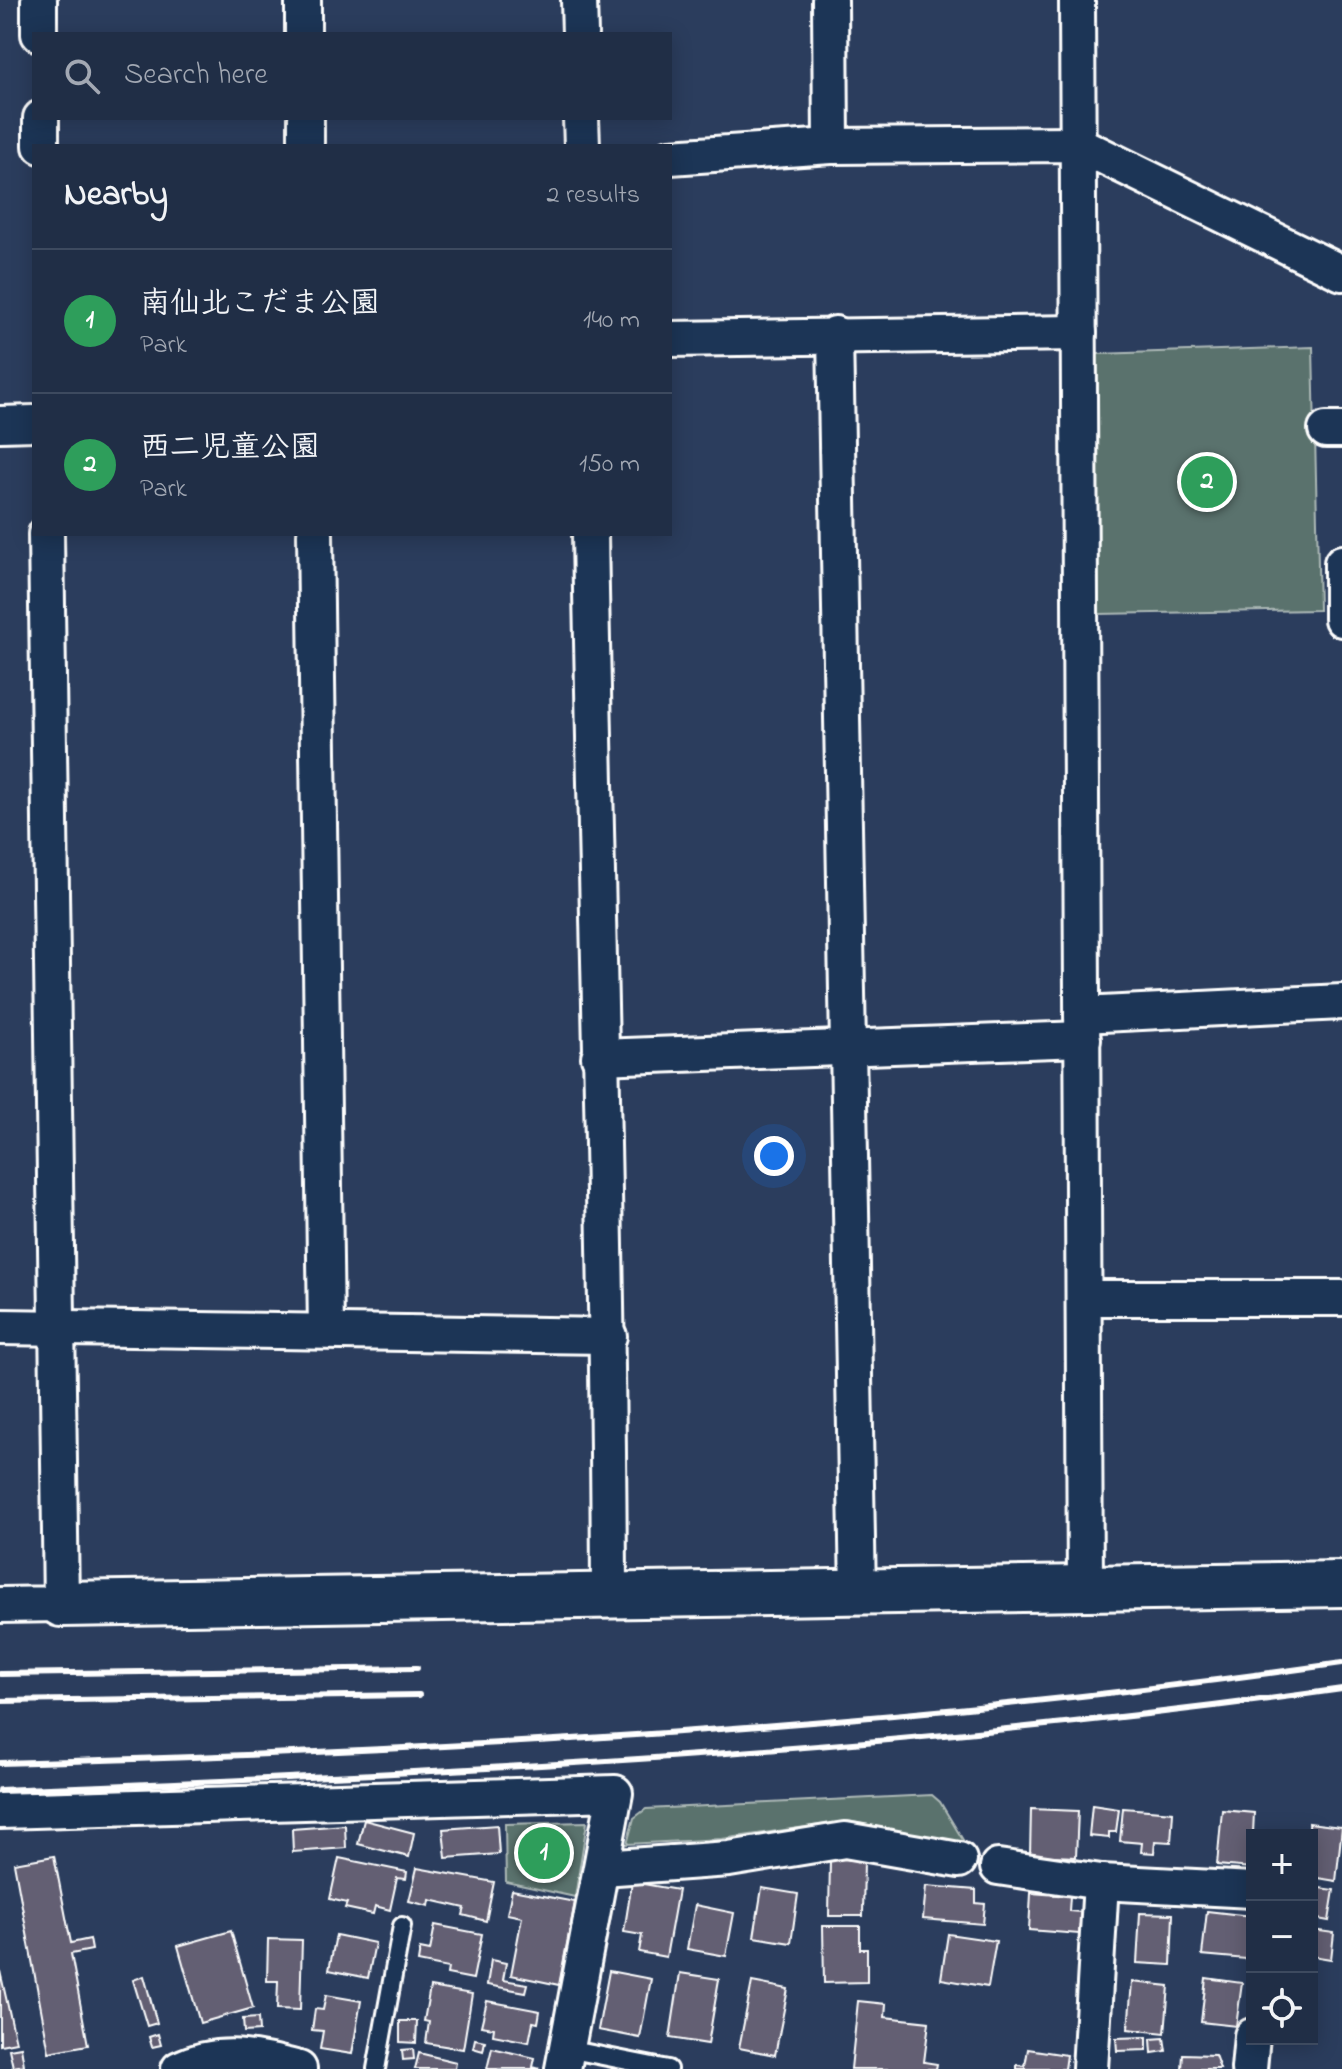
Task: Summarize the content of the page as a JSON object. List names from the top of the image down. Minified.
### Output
{"page":{"search":"Search here","heading":["Nearby","2 results"],"list":[{"mark":"1","name":"南仙北こだま公園","note":"Park","value":"140 m"},{"mark":"2","name":"西二児童公園","note":"Park","value":"150 m"}],"pins":["2","1"],"map_buttons":["+","−"]}}
